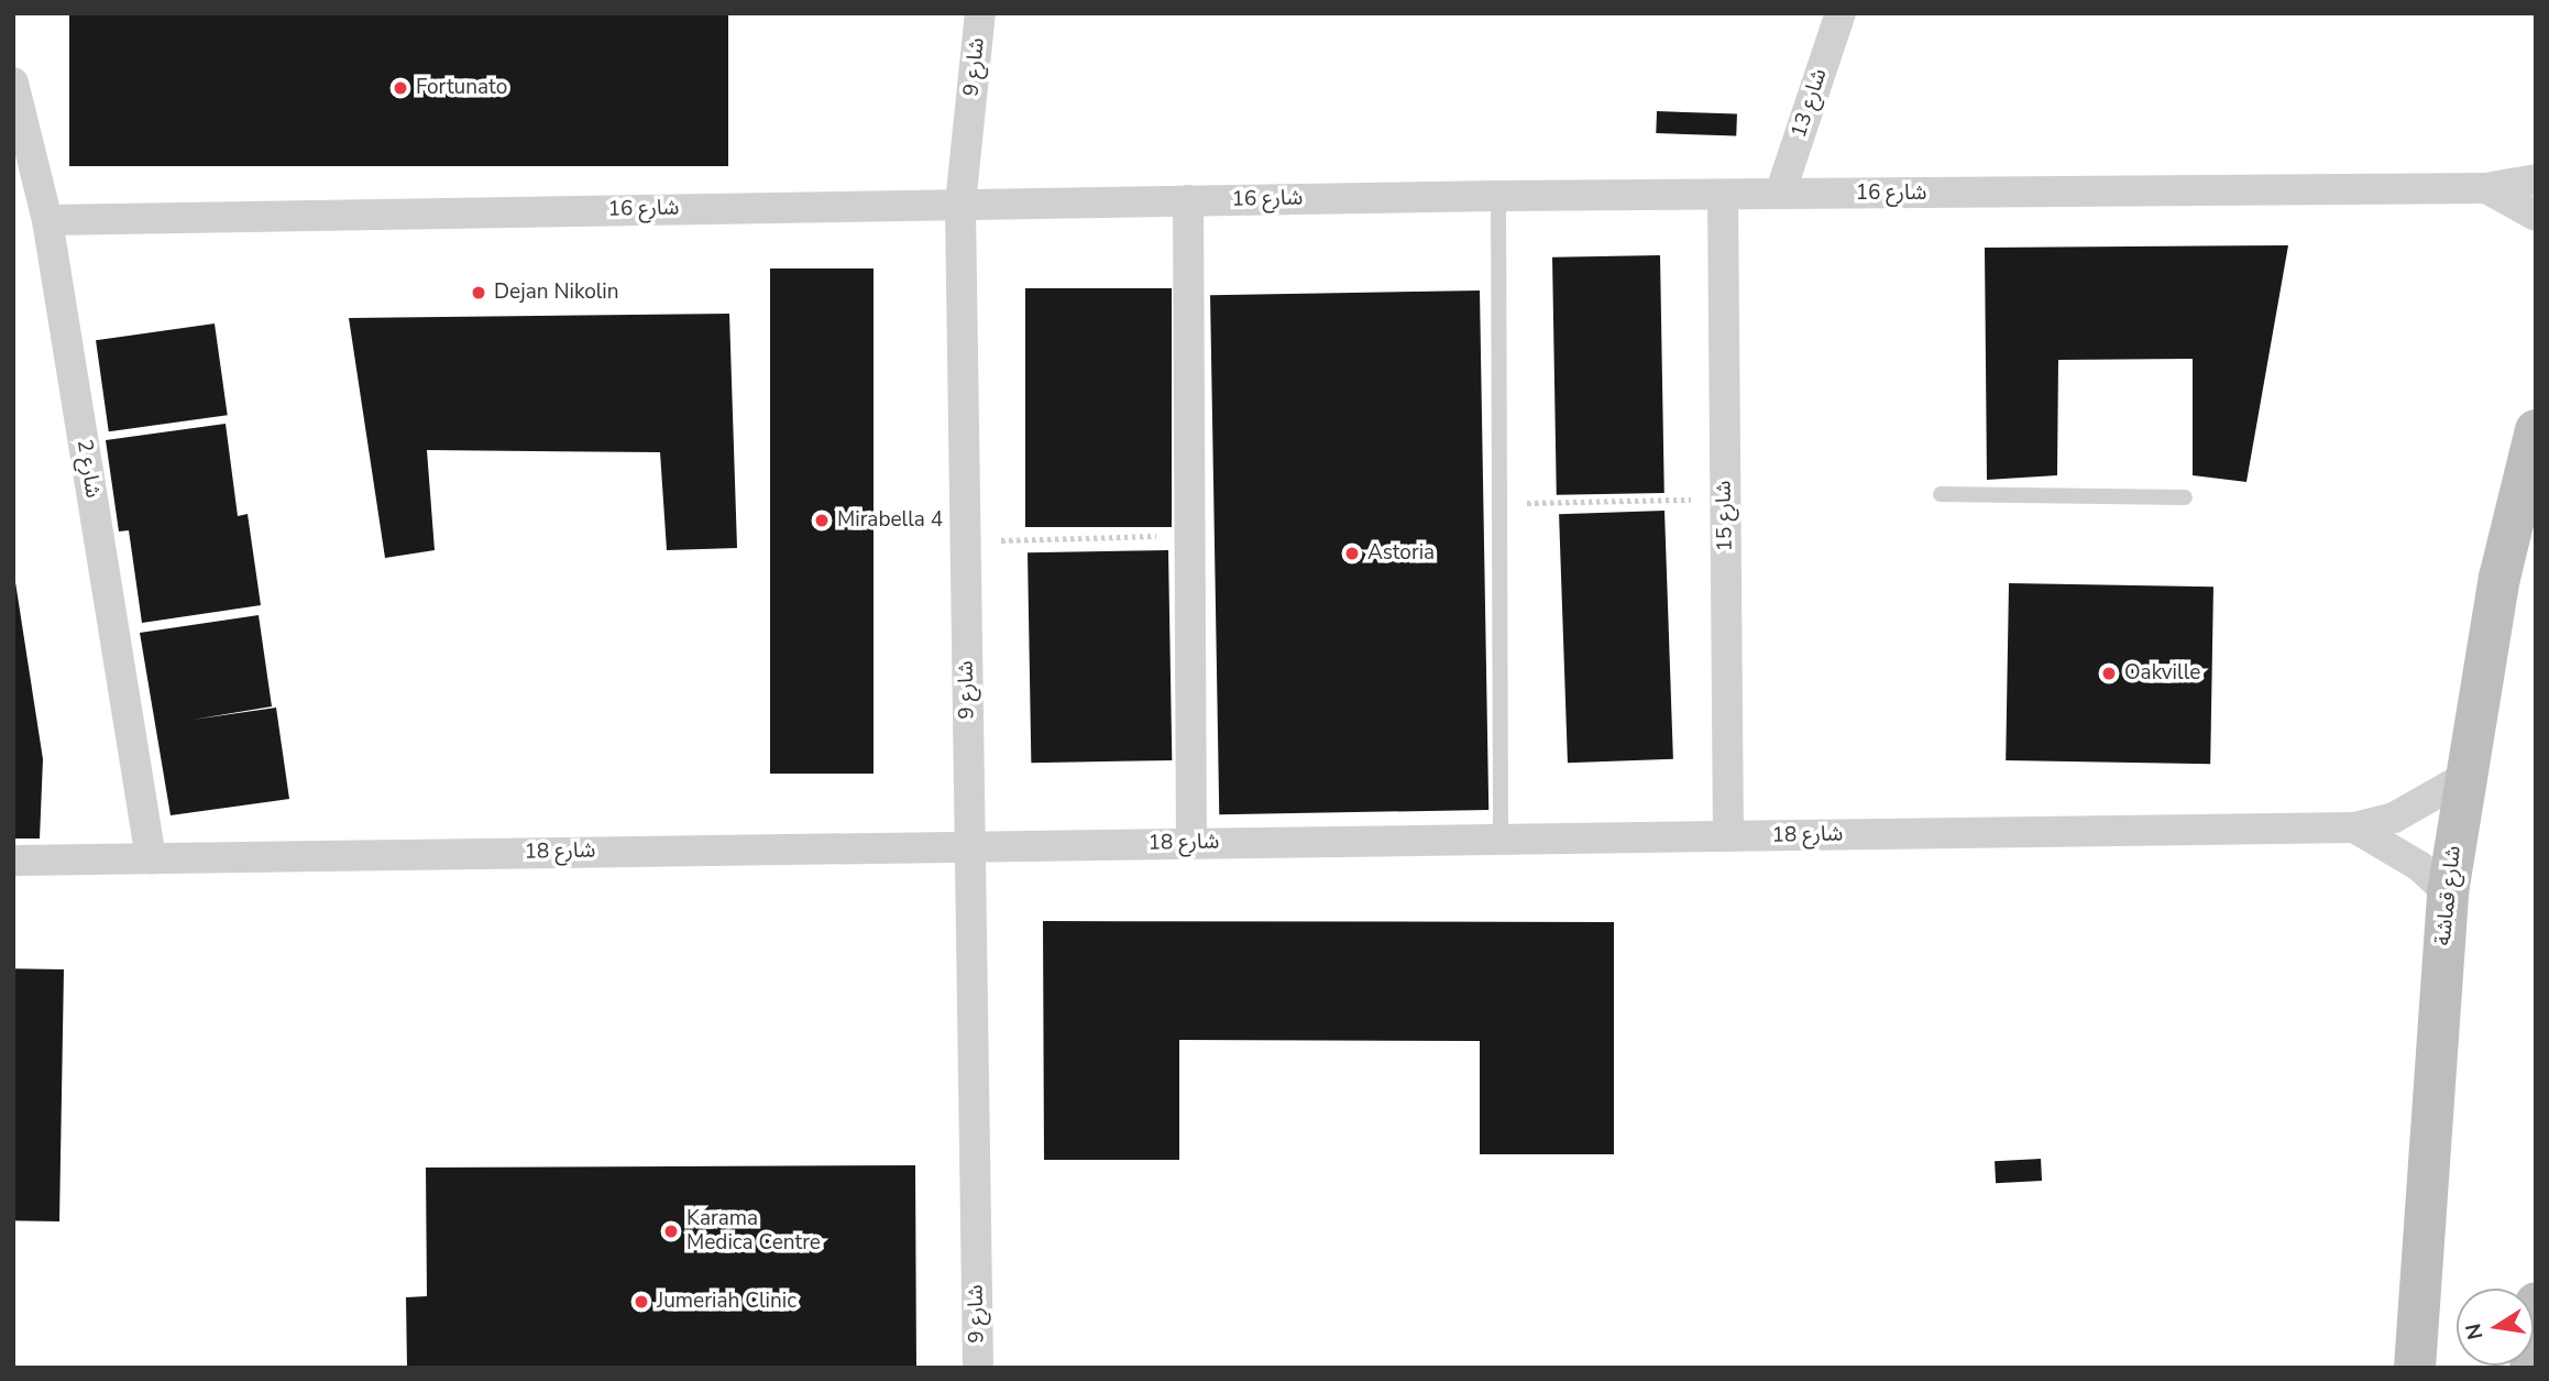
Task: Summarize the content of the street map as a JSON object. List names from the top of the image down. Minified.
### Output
{"streets":{"street":["شارع 9","شارع 13","شارع 16","شارع 2","شارع 15","شارع 18","شارع قماشة"]},"crossings":[["شارع 9","شارع 16"],["شارع 9","شارع 18"],["شارع 13","شارع 16"],["شارع 16","شارع 2"],["شارع 16","شارع 15"],["شارع 2","شارع 18"],["شارع 15","شارع 18"],["شارع 18","شارع قماشة"]],"places":["Fortunato","Dejan Nikolin","Mirabella 4","Astoria","Oakville","Karama Medica Centre","Jumeriah Clinic"],"north":"left"}
